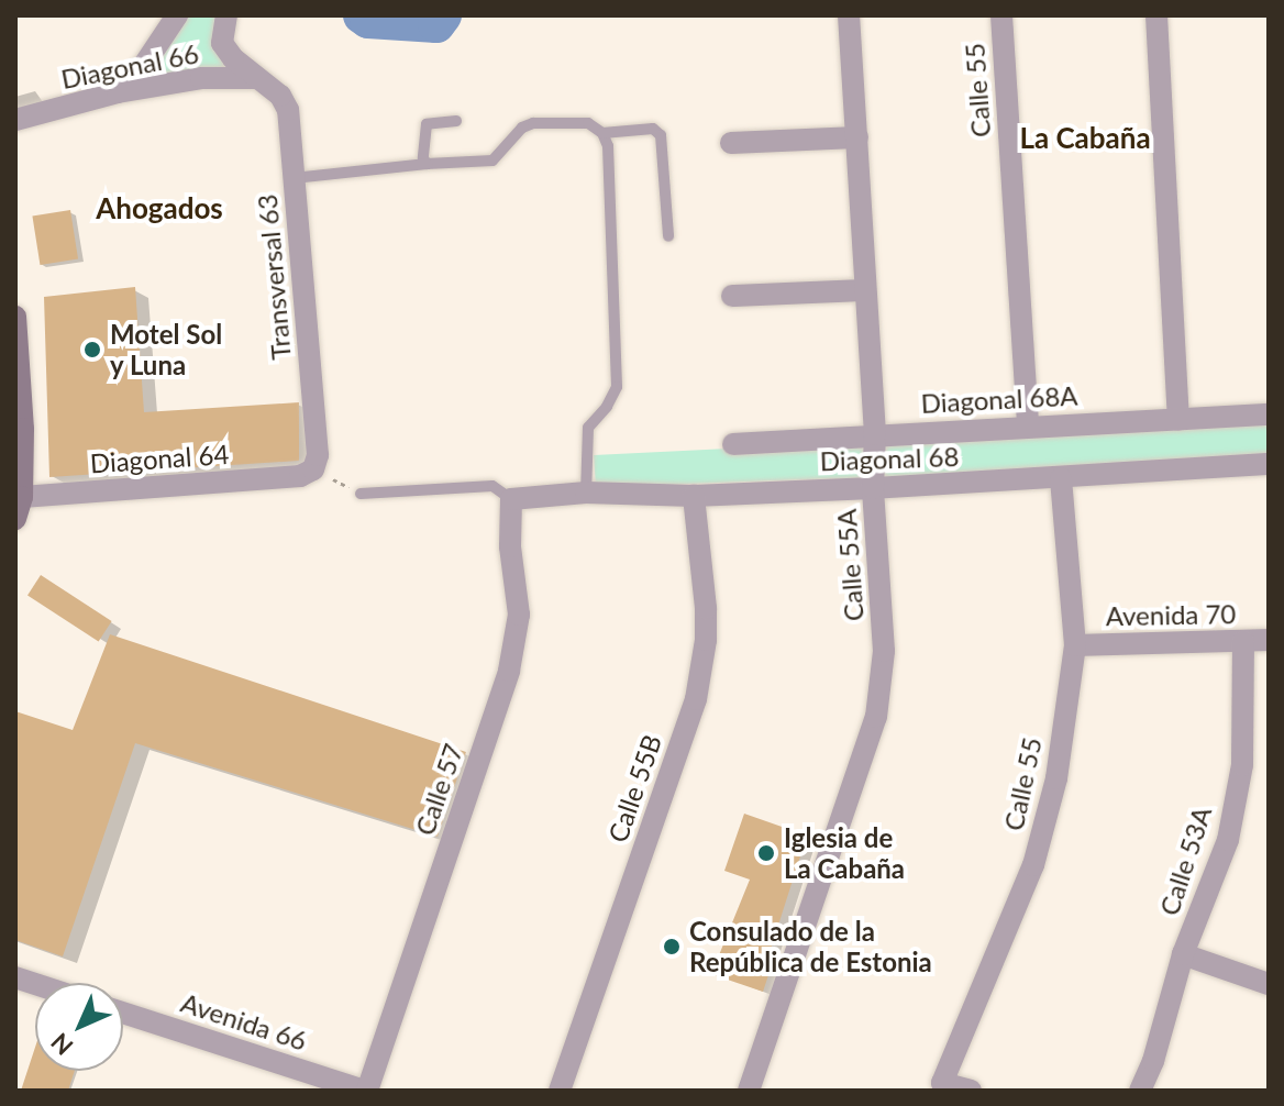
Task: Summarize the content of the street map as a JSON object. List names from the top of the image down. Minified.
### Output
{"streets":{"street":["Diagonal 66","Calle 55","Transversal 63","Diagonal 68A","Diagonal 64","Diagonal 68","Calle 55A","Avenida 70","Calle 55B","Calle 57","Calle 53A","Avenida 66"]},"crossings":[["Diagonal 66","Transversal 63"],["Calle 55","Diagonal 68A"],["Calle 55","Diagonal 68"],["Calle 55","Avenida 70"],["Transversal 63","Diagonal 64"],["Diagonal 68A","Calle 55A"],["Diagonal 68","Calle 55A"],["Diagonal 68","Calle 55B"],["Diagonal 68","Calle 57"],["Avenida 70","Calle 53A"],["Calle 57","Avenida 66"]],"districts":["La Cabaña","Ahogados"],"places":["Motel Sol y Luna","Iglesia de La Cabaña","Consulado de la República de Estonia"],"north":"bottom left"}
